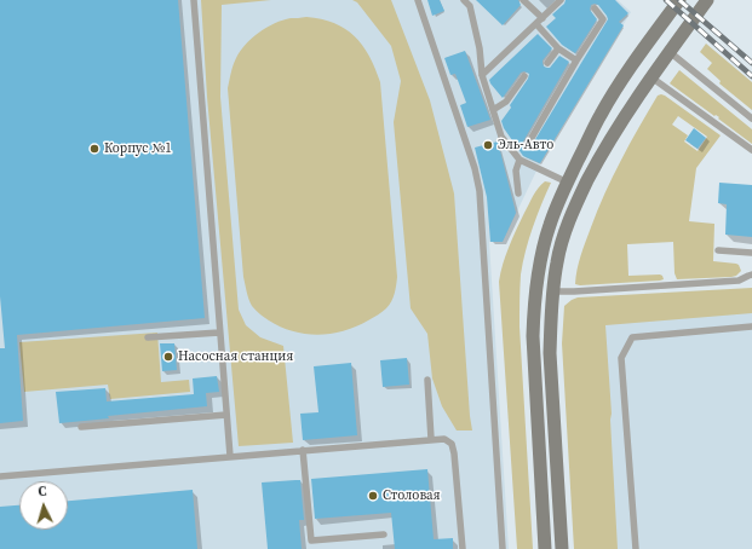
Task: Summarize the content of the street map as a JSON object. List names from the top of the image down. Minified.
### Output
{"places":["Эль-Авто","Корпус №1","Насосная станция","Столовая"],"north":"top"}
